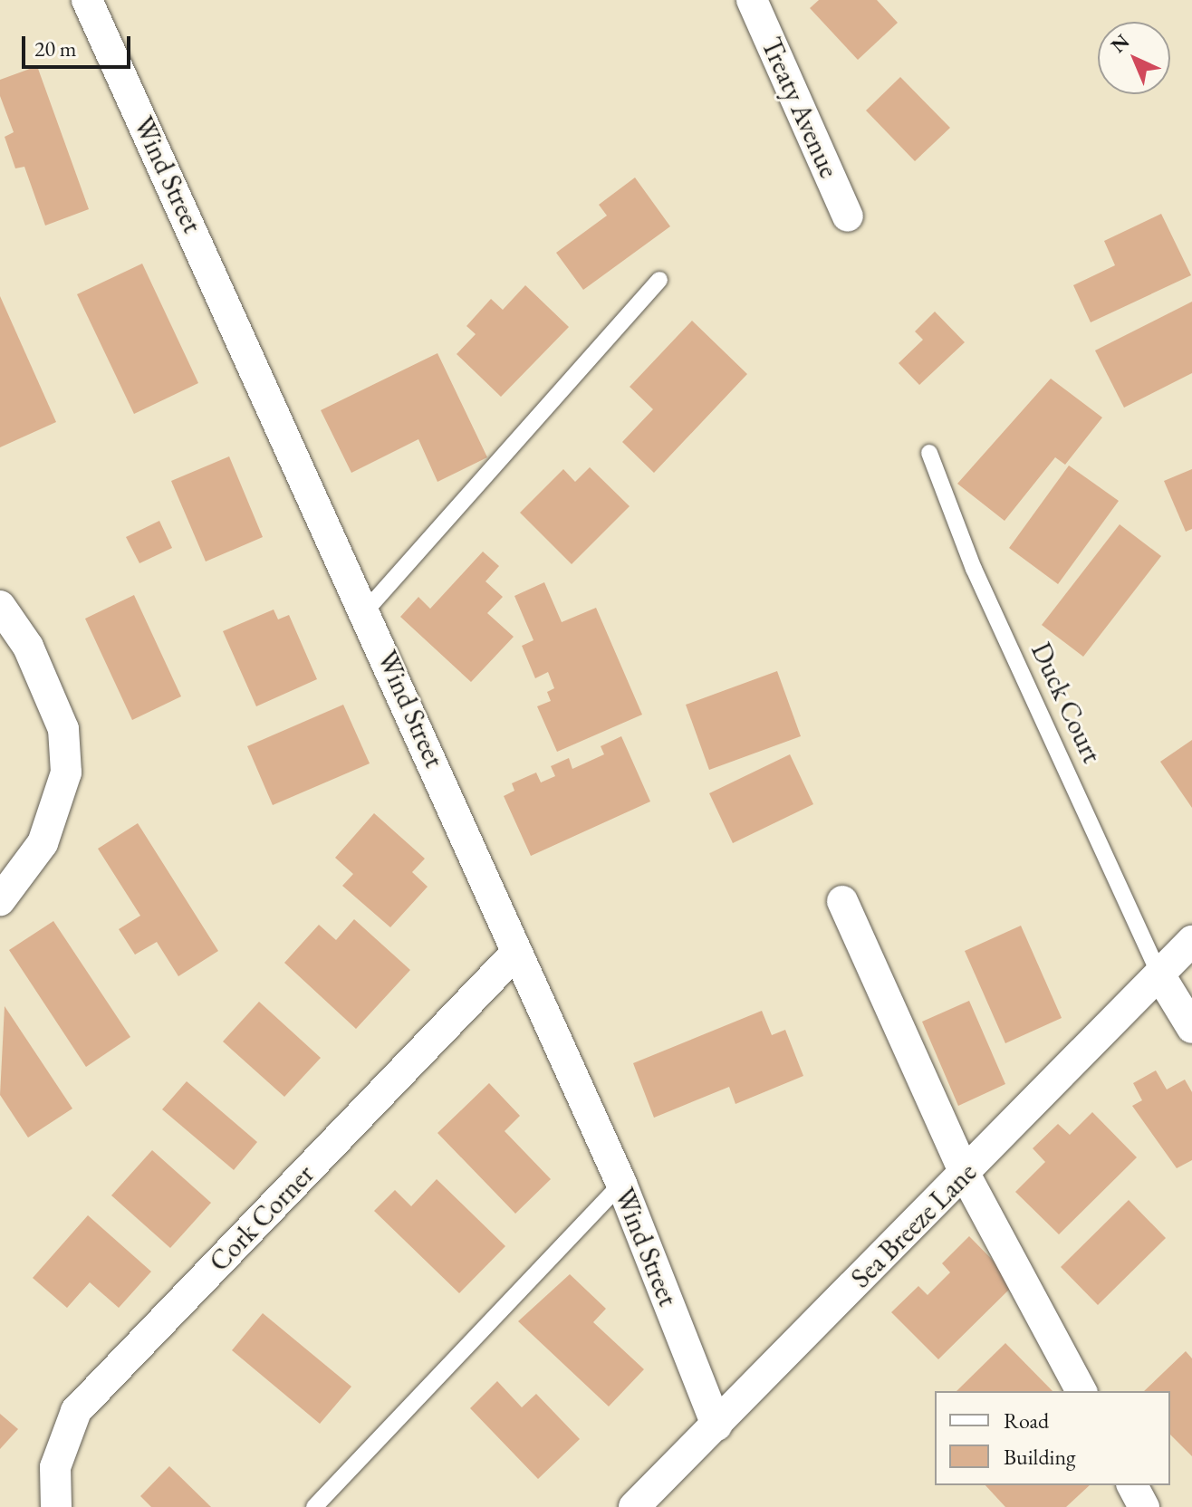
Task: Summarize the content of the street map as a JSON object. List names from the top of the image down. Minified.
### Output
{"streets":{"street":["Treaty Avenue","Wind Street","Cork Corner","Sea Breeze Lane"],"lane":["Duck Court"]},"crossings":[["Wind Street","Cork Corner"],["Wind Street","Sea Breeze Lane"],["Duck Court","Sea Breeze Lane"]],"legend":["Road","Building"],"scale_bar":"20 m","north":"top left"}
